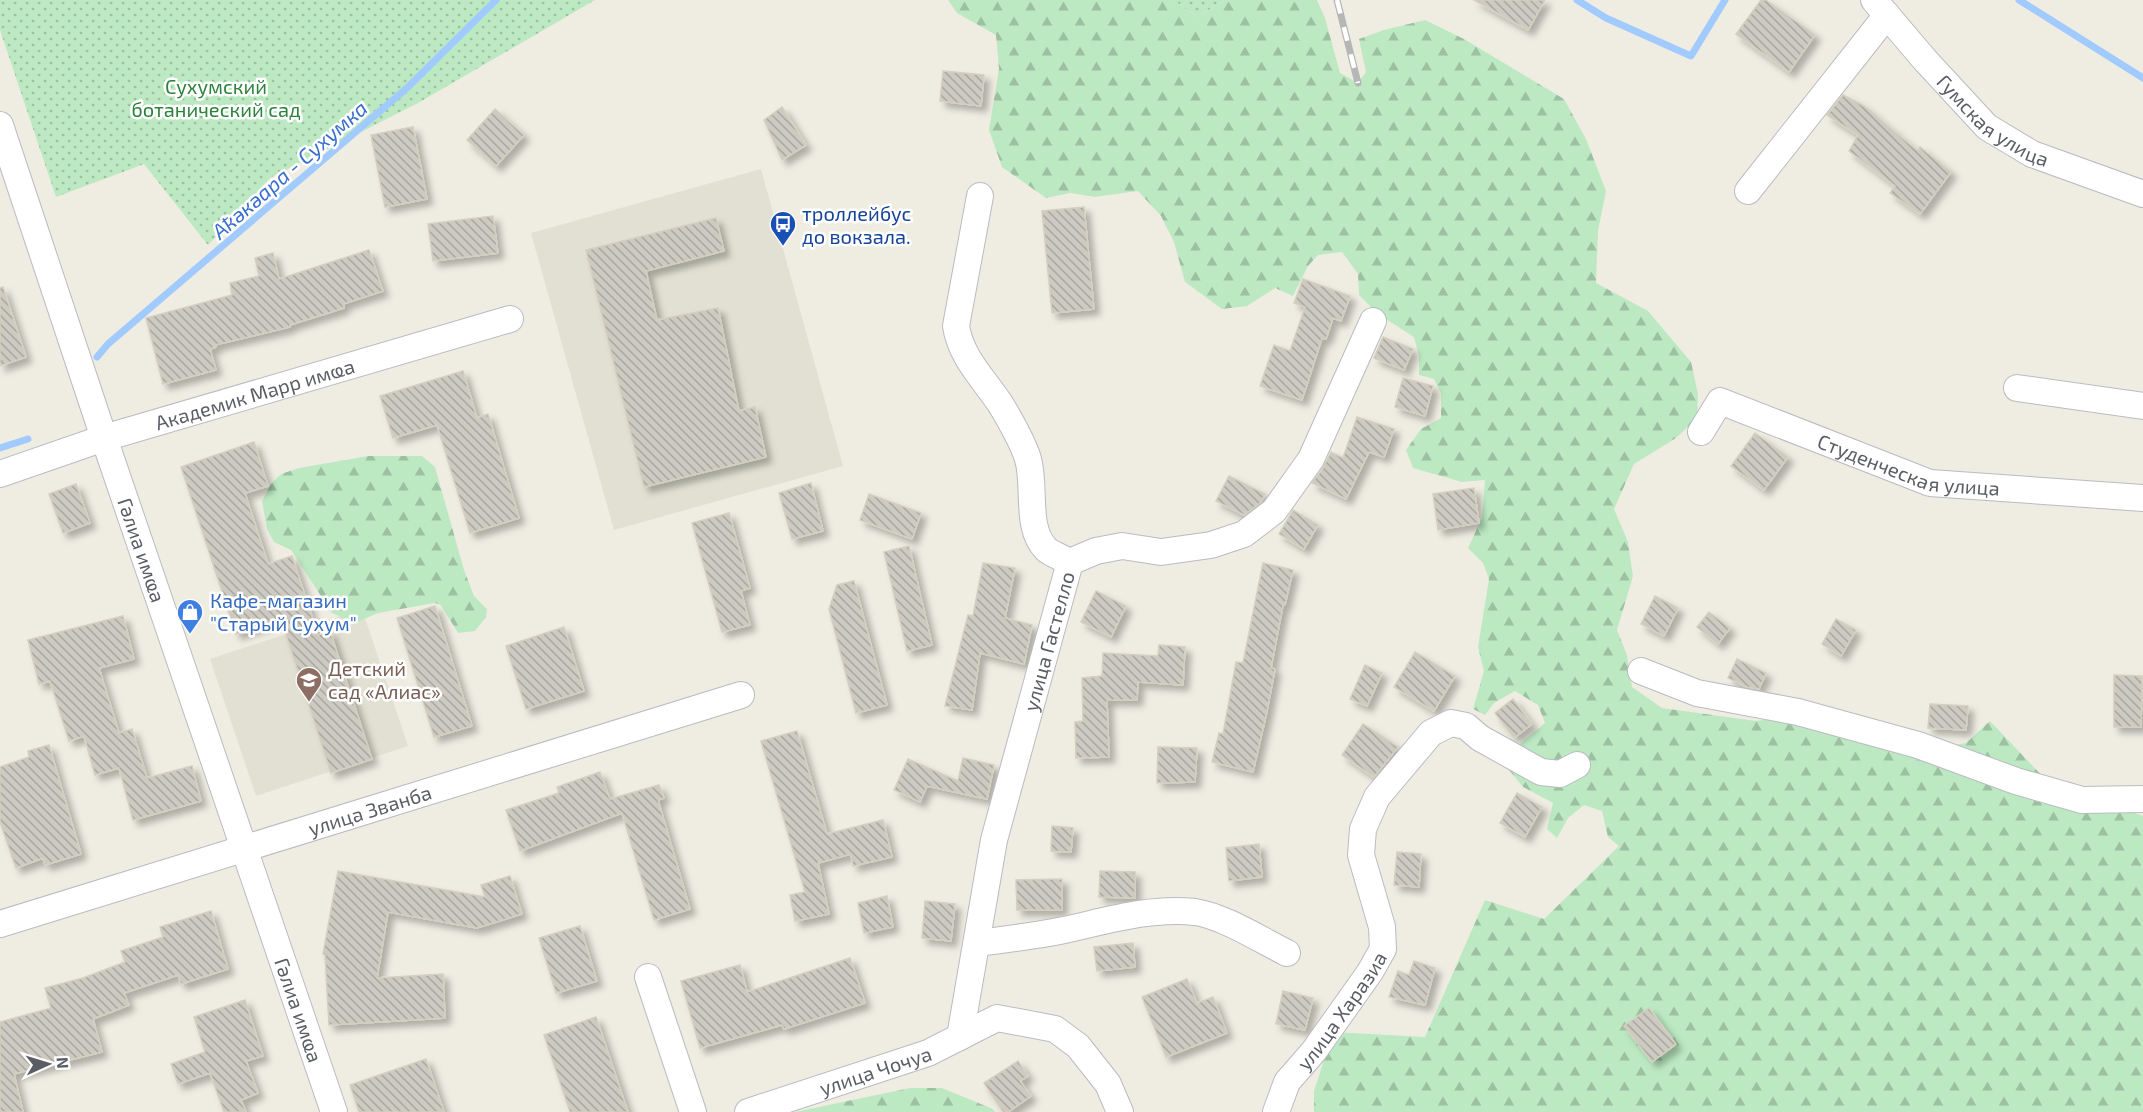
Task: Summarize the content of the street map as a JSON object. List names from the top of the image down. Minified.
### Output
{"streets":{"street":["Гумская улица","Академик Марр имҩа","Студенческая улица","Гәлиа имҩа","улица Гастелло","улица Званба","улица Харазиа","улица Чочуа"]},"crossings":[["Академик Марр имҩа","Гәлиа имҩа"],["Гәлиа имҩа","улица Званба"],["улица Гастелло","улица Чочуа"]],"water":["Аҟәкәара - Сухумка"],"parks":["Сухумский ботанический сад"],"places":{"bus stop":["троллейбус до вокзала."],"shop":["Кафе-магазин \"Старый Сухум\""],"school or university":["Детский сад «Алиас»"]},"north":"right"}
